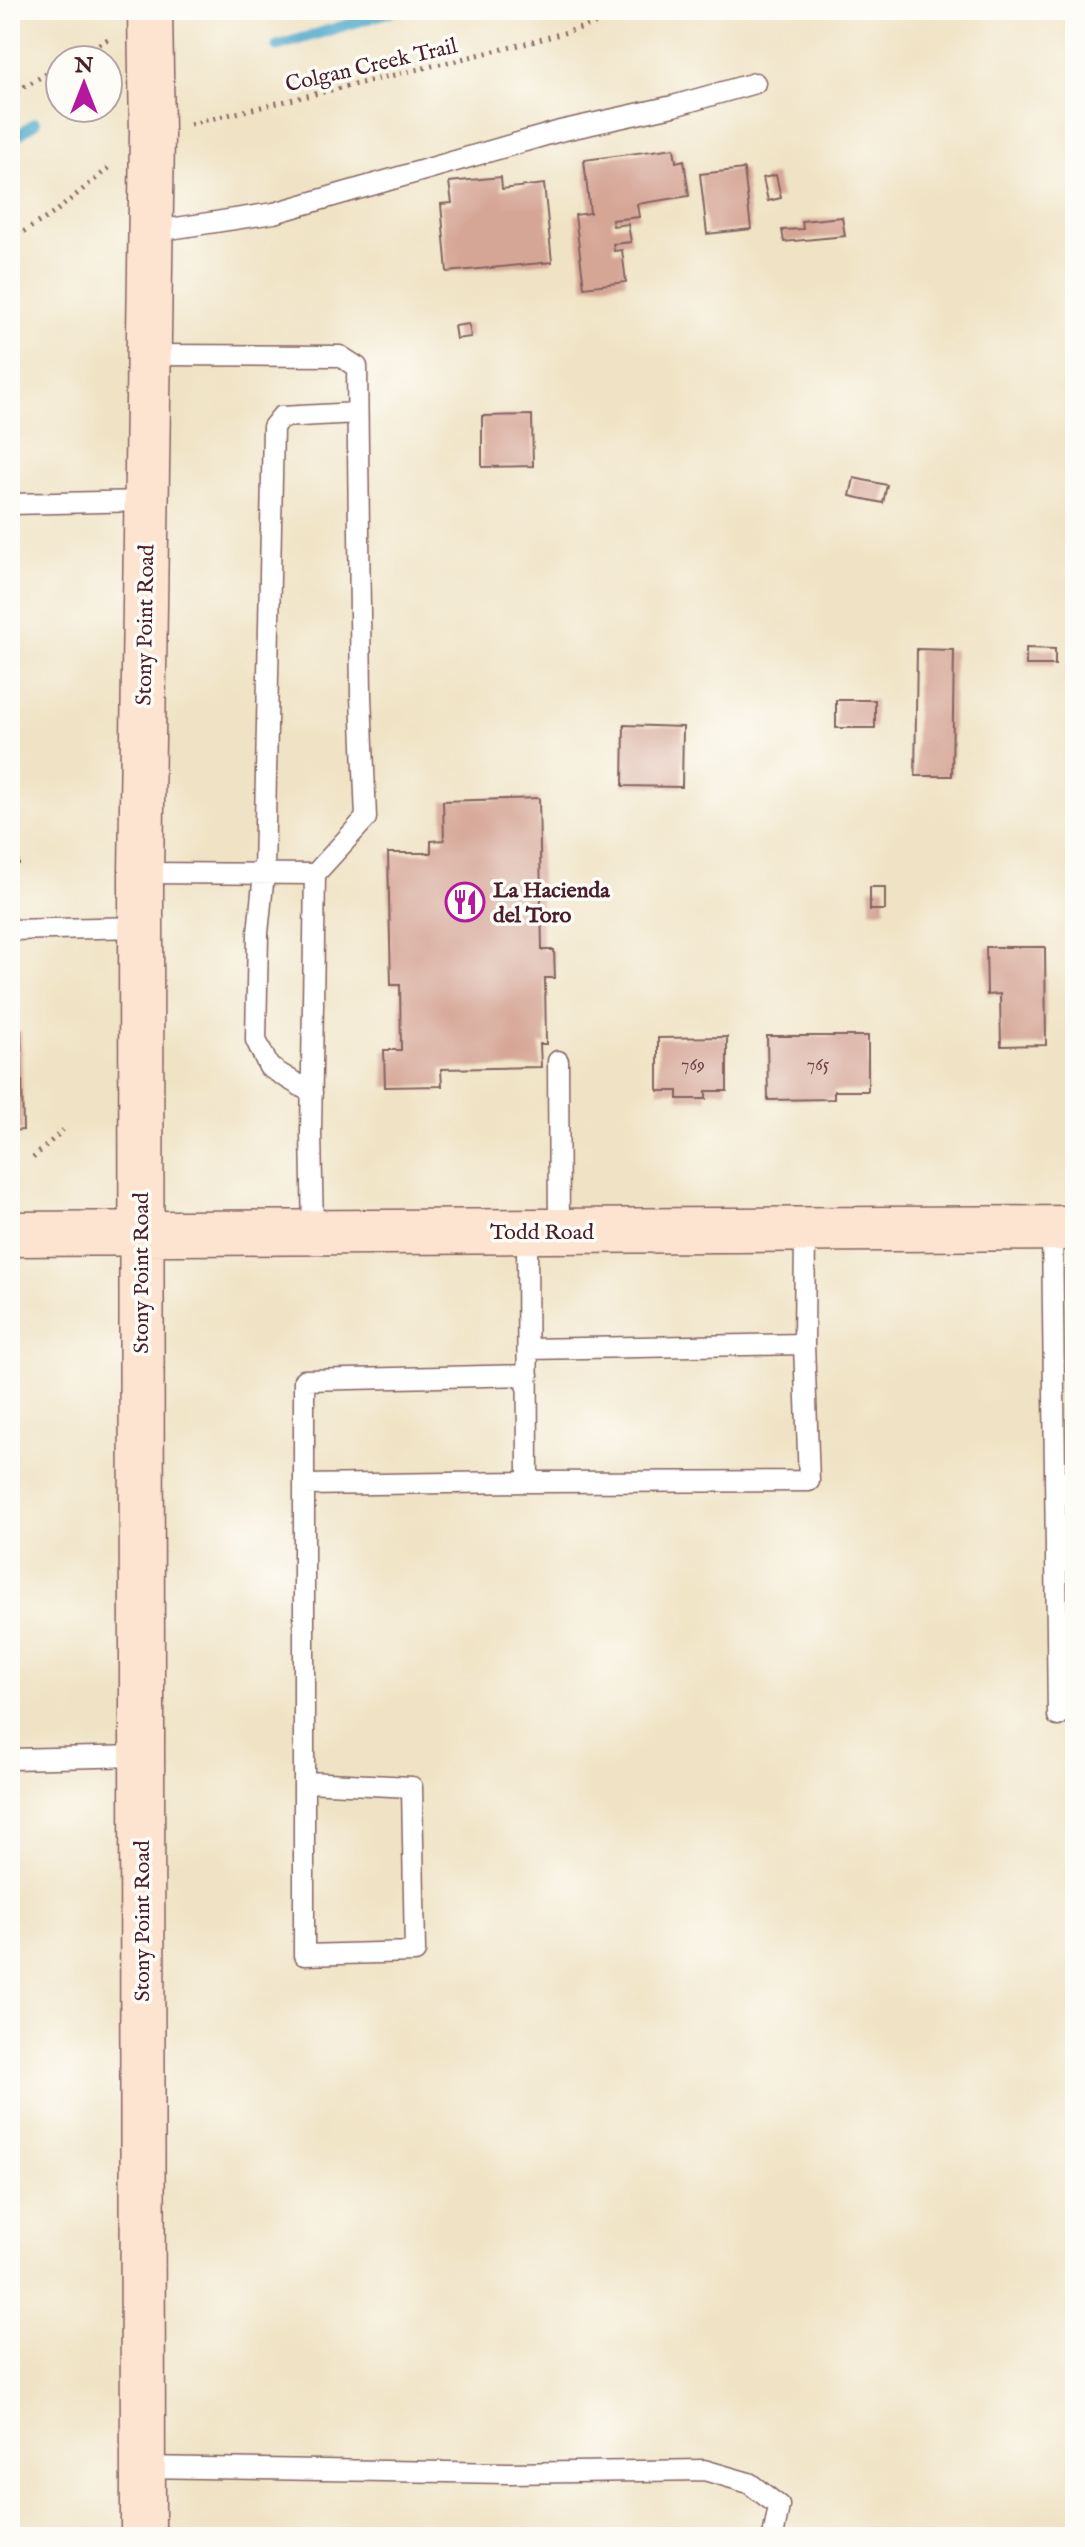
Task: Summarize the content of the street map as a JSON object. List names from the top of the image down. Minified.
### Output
{"streets":{"main road":["Stony Point Road","Todd Road"],"path":["Colgan Creek Trail"]},"crossings":[["Colgan Creek Trail","Stony Point Road"],["Stony Point Road","Todd Road"]],"places":{"restaurant":["La Hacienda del Toro"]},"house_numbers":["769","765"],"north":"top"}
